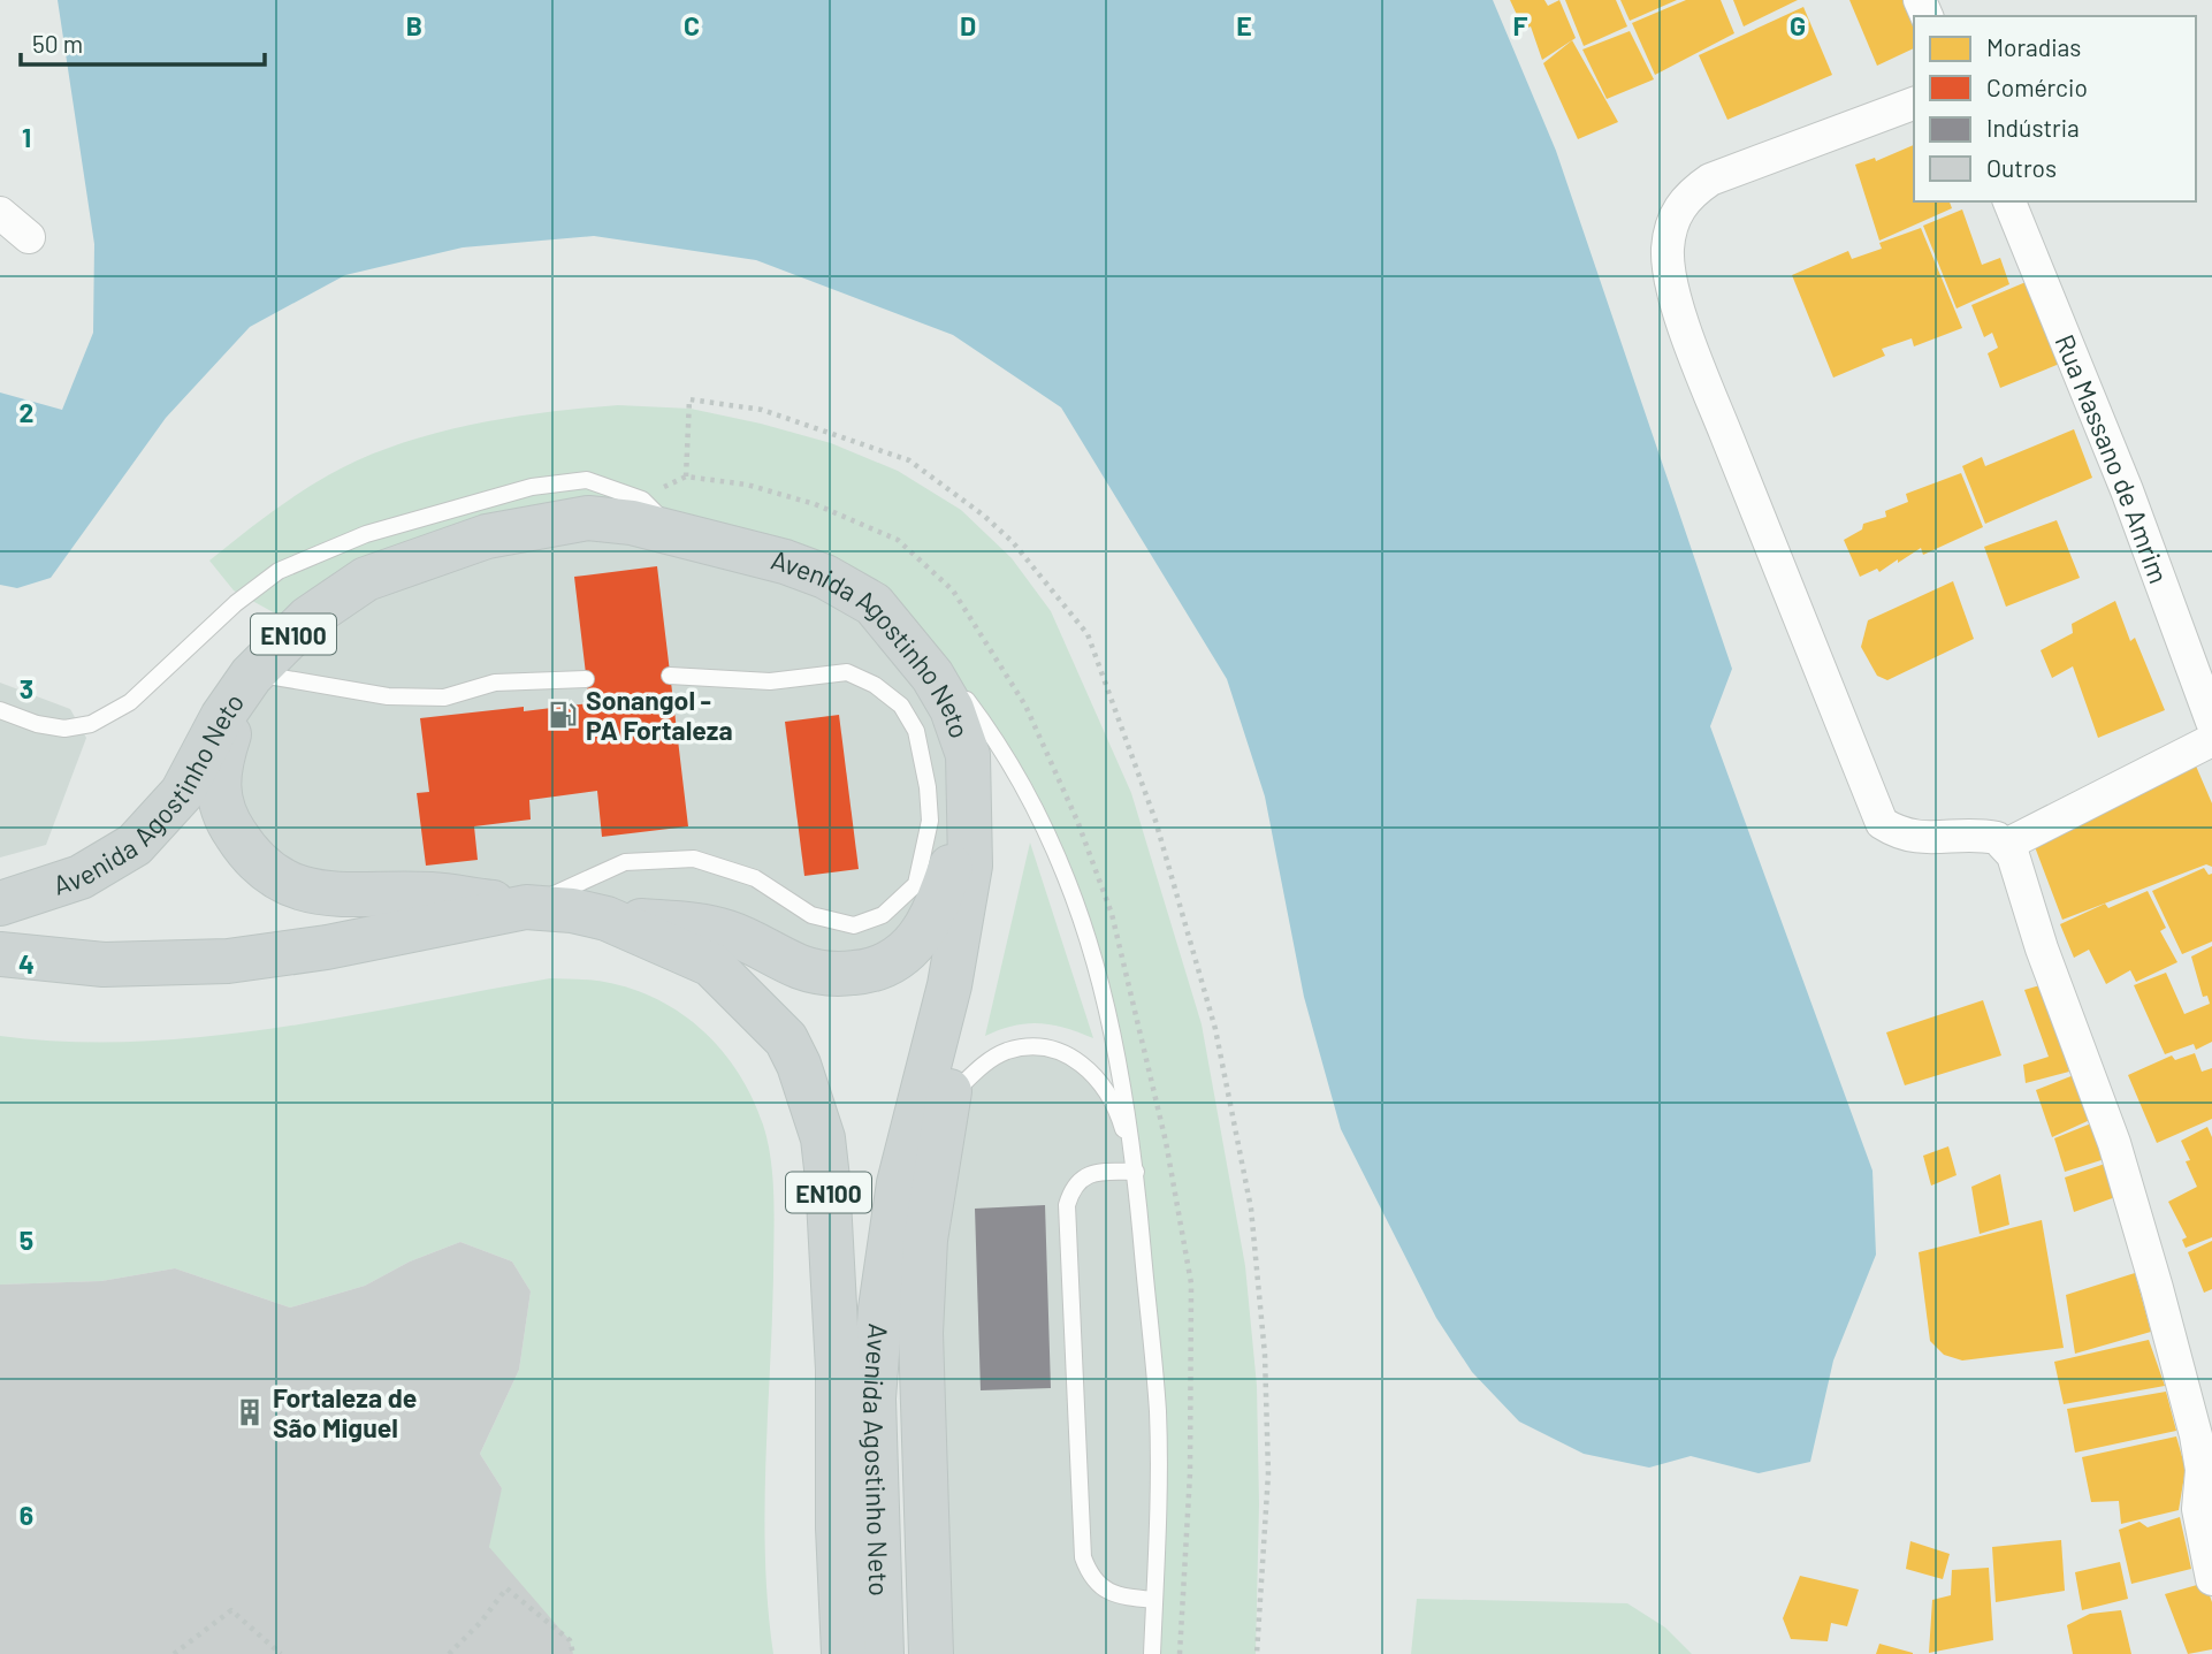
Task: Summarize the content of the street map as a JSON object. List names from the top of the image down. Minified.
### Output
{"streets":{"main road":["EN100","Avenida Agostinho Neto"],"street":["Rua Massano de Amrim"]},"places":{"fuel station":["Sonangol - PA Fortaleza"],"building":["Fortaleza de São Miguel"]},"legend":["Moradias","Comércio","Indústria","Outros"],"scale_bar":"50 m","grid":{"columns":["B","C","D","E","F","G"],"rows":["1","2","3","4","5","6"]}}
